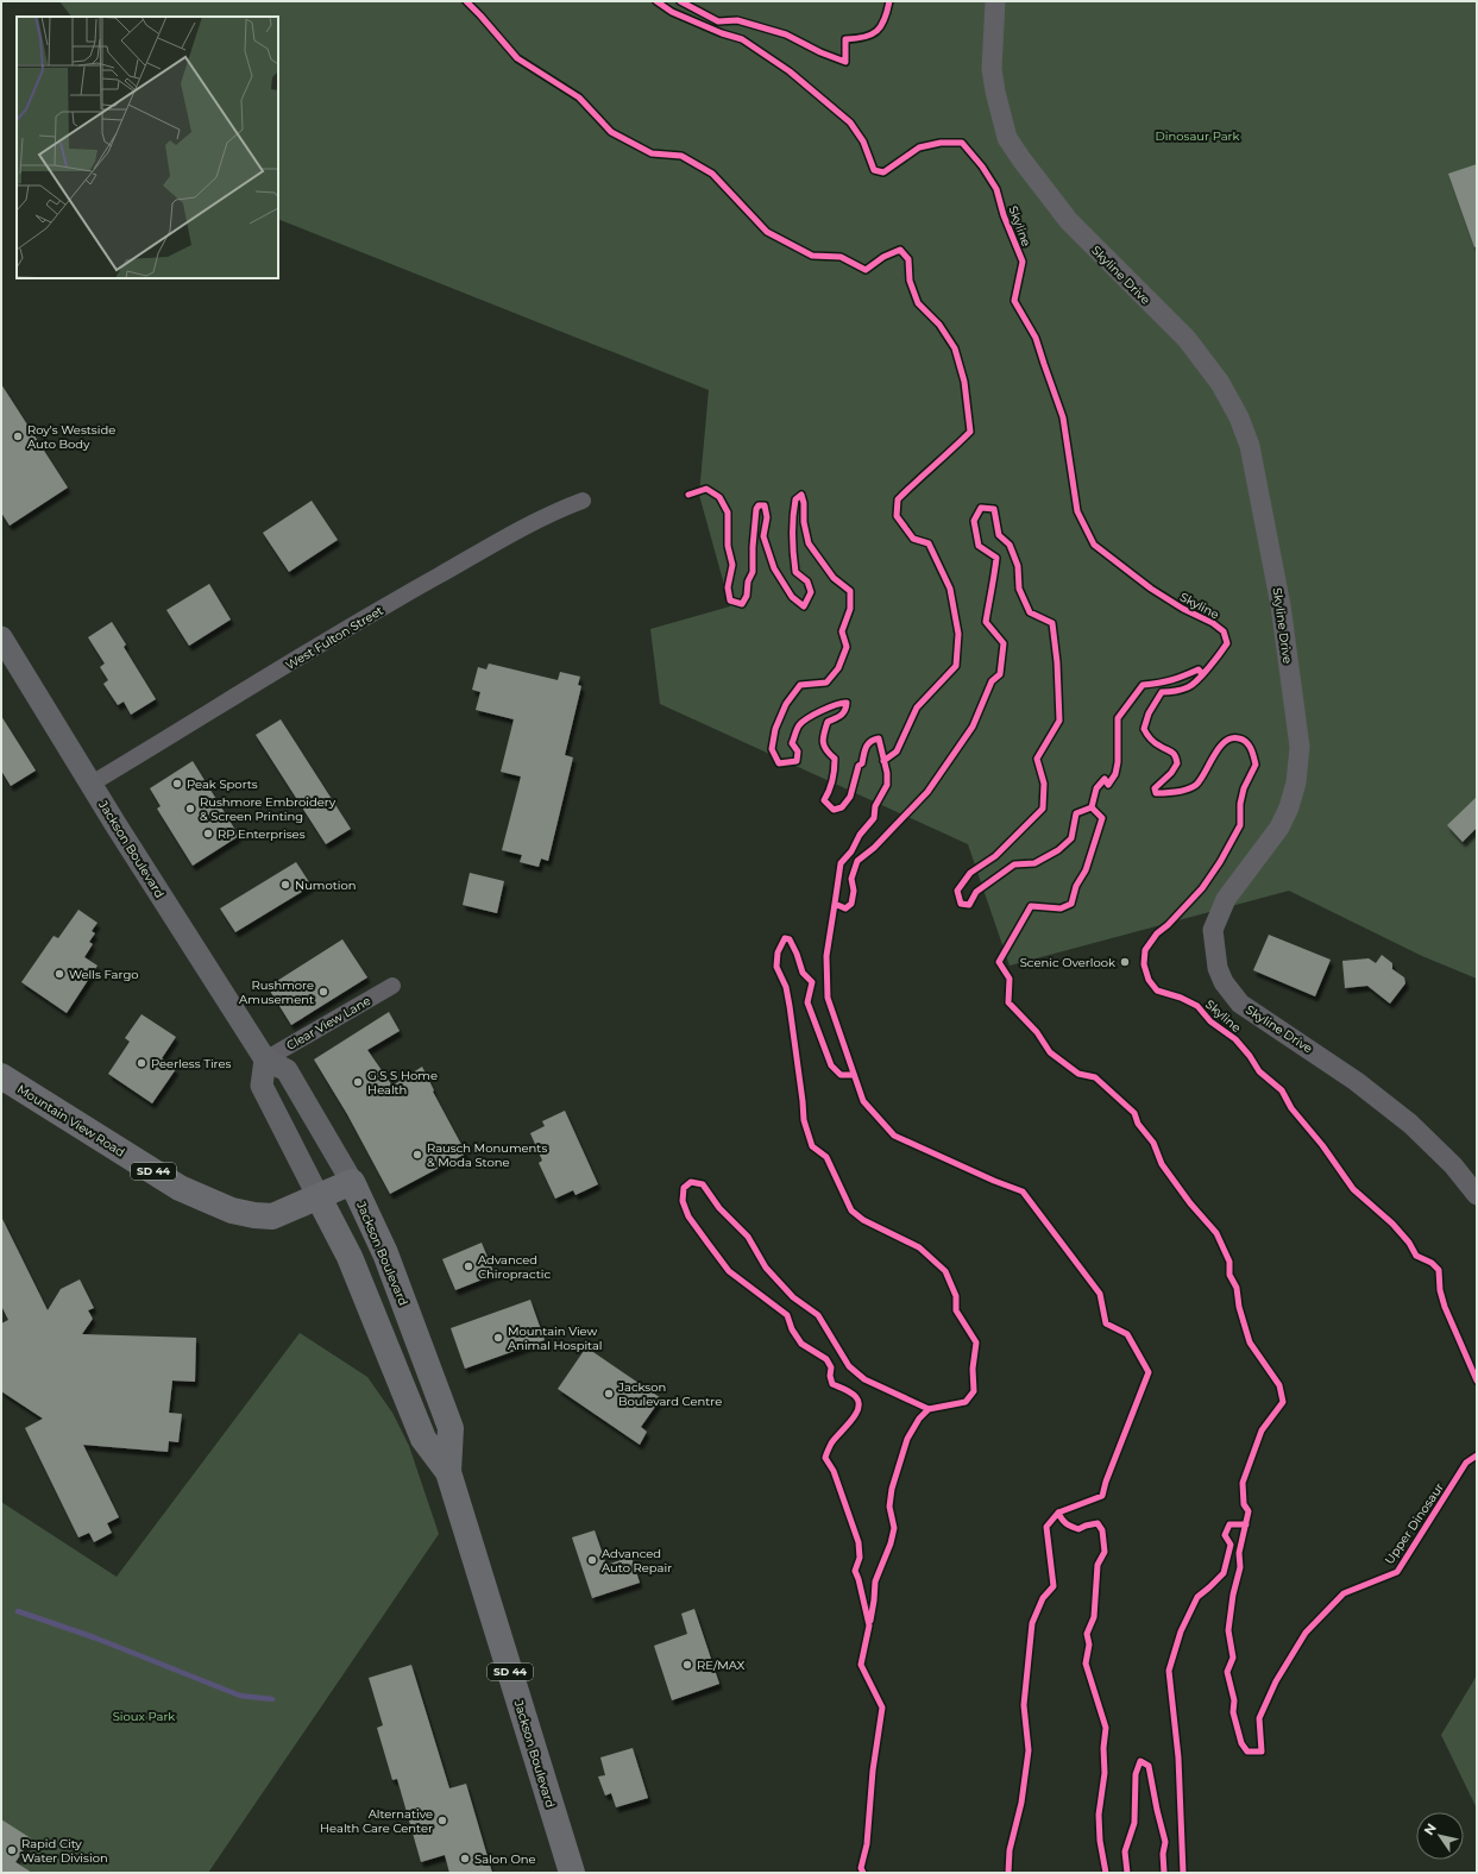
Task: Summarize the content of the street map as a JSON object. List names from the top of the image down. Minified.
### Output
{"streets":{"main road":["Jackson Boulevard","Mountain View Road","SD 44"],"street":["Skyline Drive","West Fulton Street","Clear View Lane"],"cycle path":["Skyline","Upper Dinosaur"]},"crossings":[["West Fulton Street","Jackson Boulevard"],["Jackson Boulevard","Clear View Lane"],["Jackson Boulevard","Mountain View Road"]],"parks":["Dinosaur Park","Sioux Park"],"places":["Roy's Westside Auto Body","Peak Sports","Rushmore Embroidery & Screen Printing","RP Enterprises","Numotion","Scenic Overlook","Wells Fargo","Rushmore Amusement","Peerless Tires","G S S Home Health","Rausch Monuments & Moda Stone","Advanced Chiropractic","Mountain View Animal Hospital","Jackson Boulevard Centre","Advanced Auto Repair","RE/MAX","Alternative Health Care Center","Rapid City Water Division","Salon One"],"north":"top left"}
